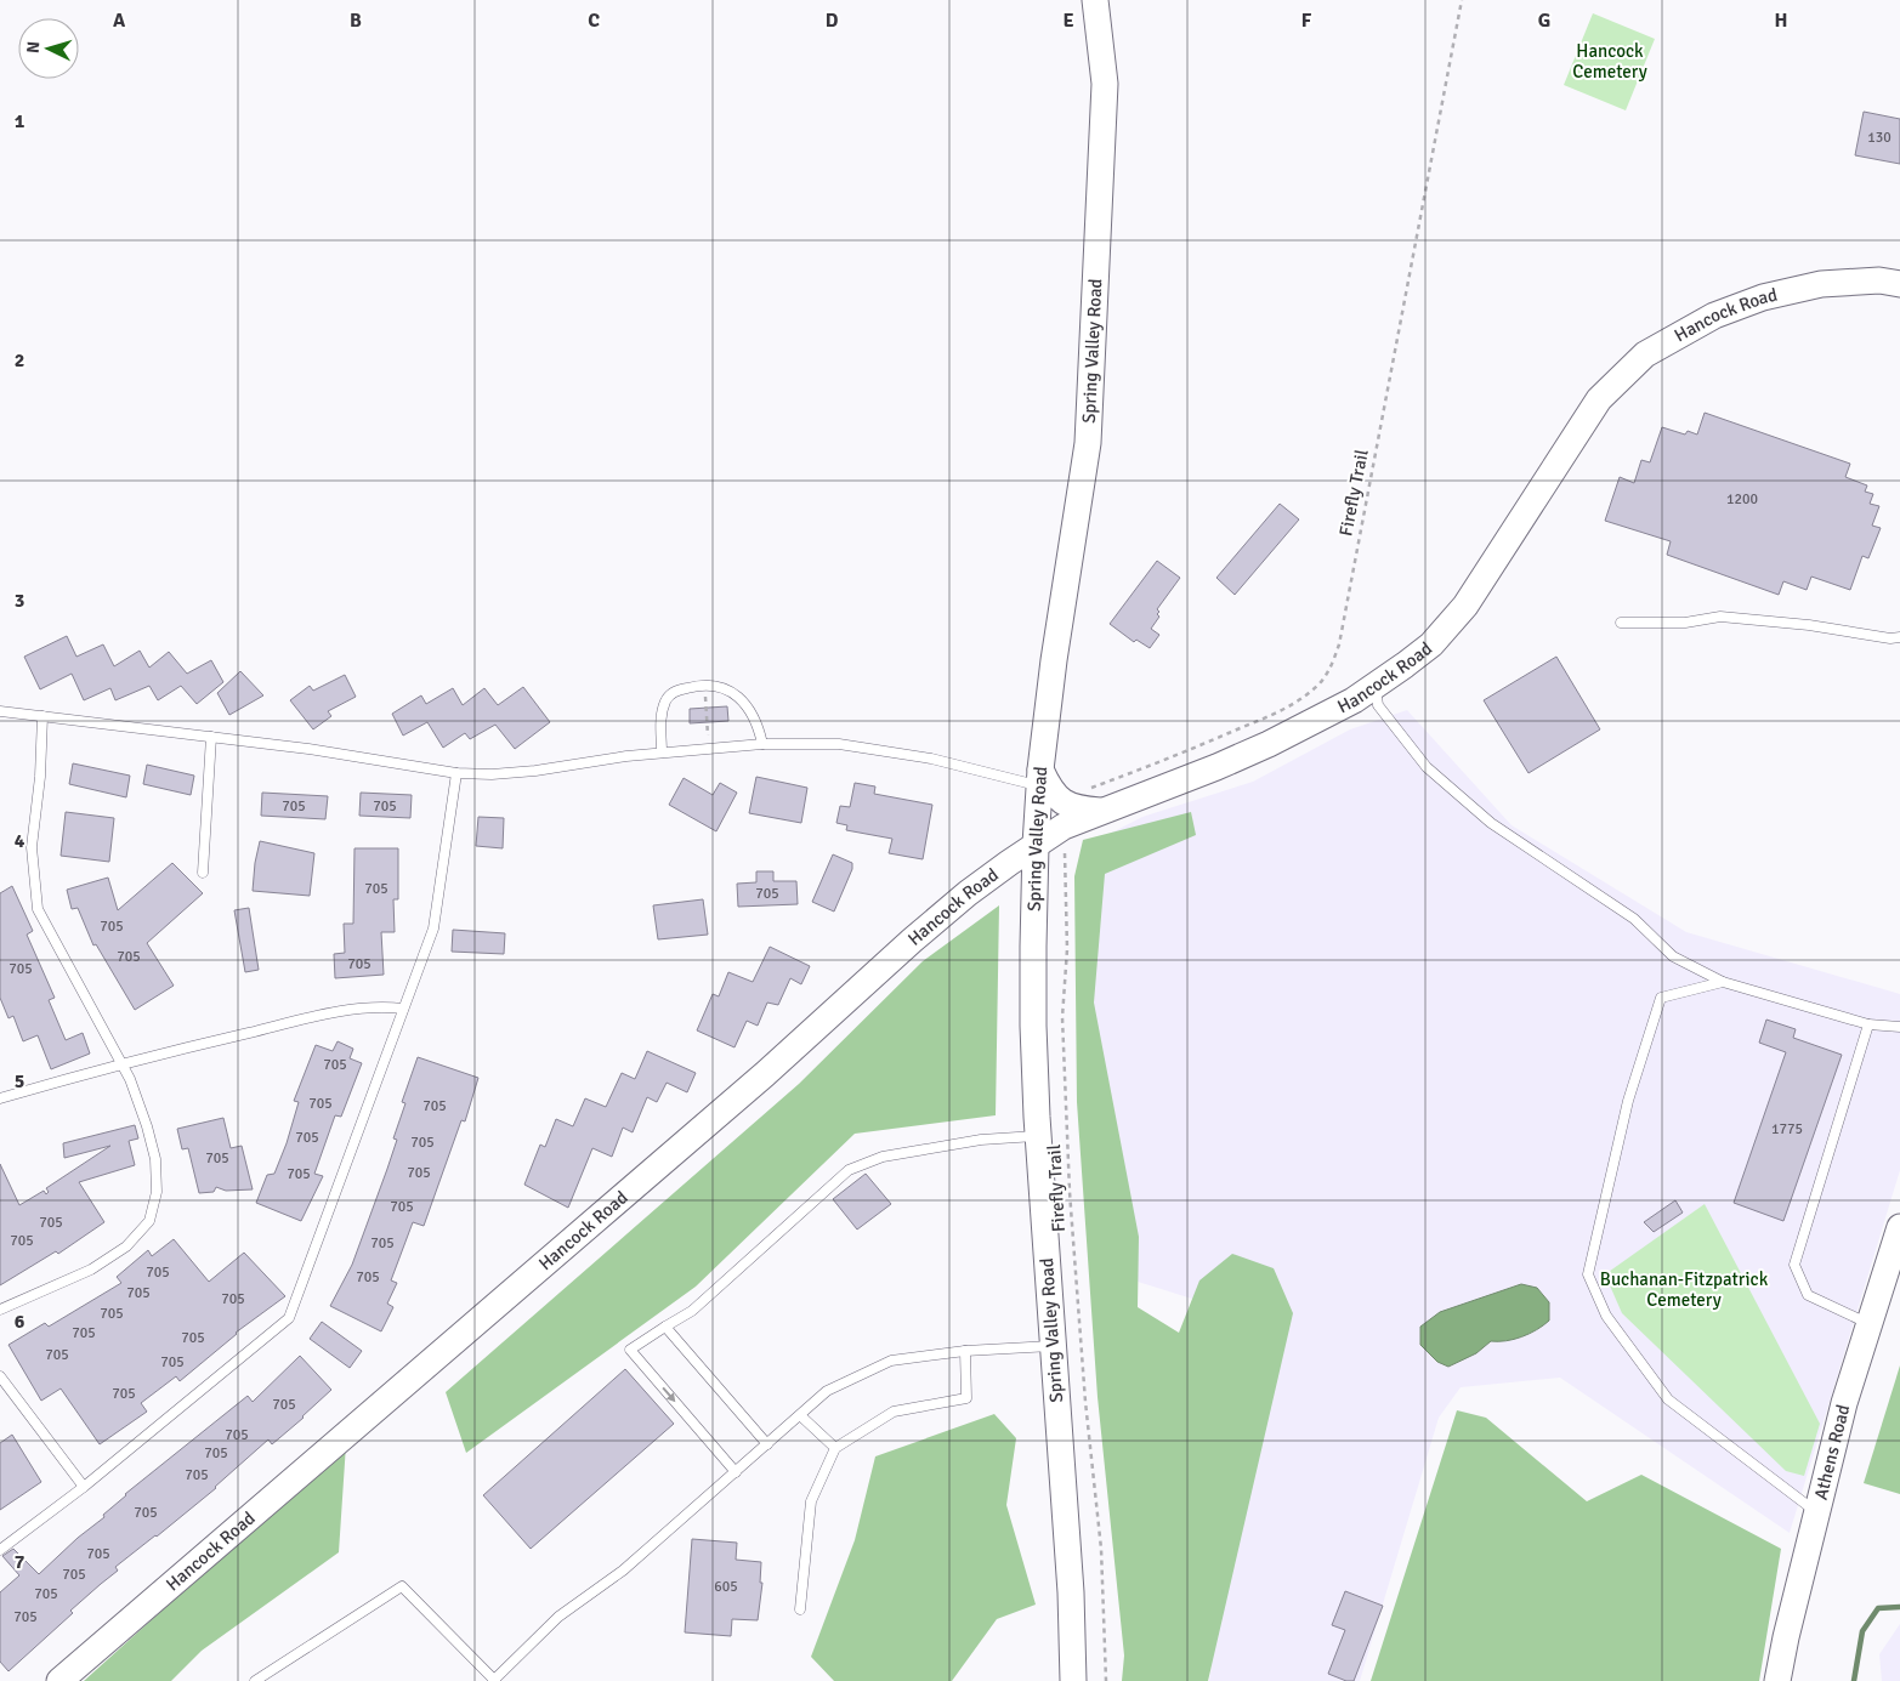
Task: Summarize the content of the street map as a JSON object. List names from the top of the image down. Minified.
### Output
{"streets":{"street":["Hancock Road","Spring Valley Road","Athens Road"],"path":["Firefly Trail"]},"crossings":[["Hancock Road","Spring Valley Road"]],"parks":["Hancock Cemetery","Buchanan-Fitzpatrick Cemetery"],"house_numbers":["130","1200","705","705","705","705","705","705","705","705","705","705","705","1775","705","705","705","705","705","705","705","705","705","705","705","705","705","705","705","705","705","705","705","705","705","705","705","705","705","705","605","705","705"],"north":"left","grid":{"columns":["A","B","C","D","E","F","G","H"],"rows":["1","2","3","4","5","6","7"]}}
